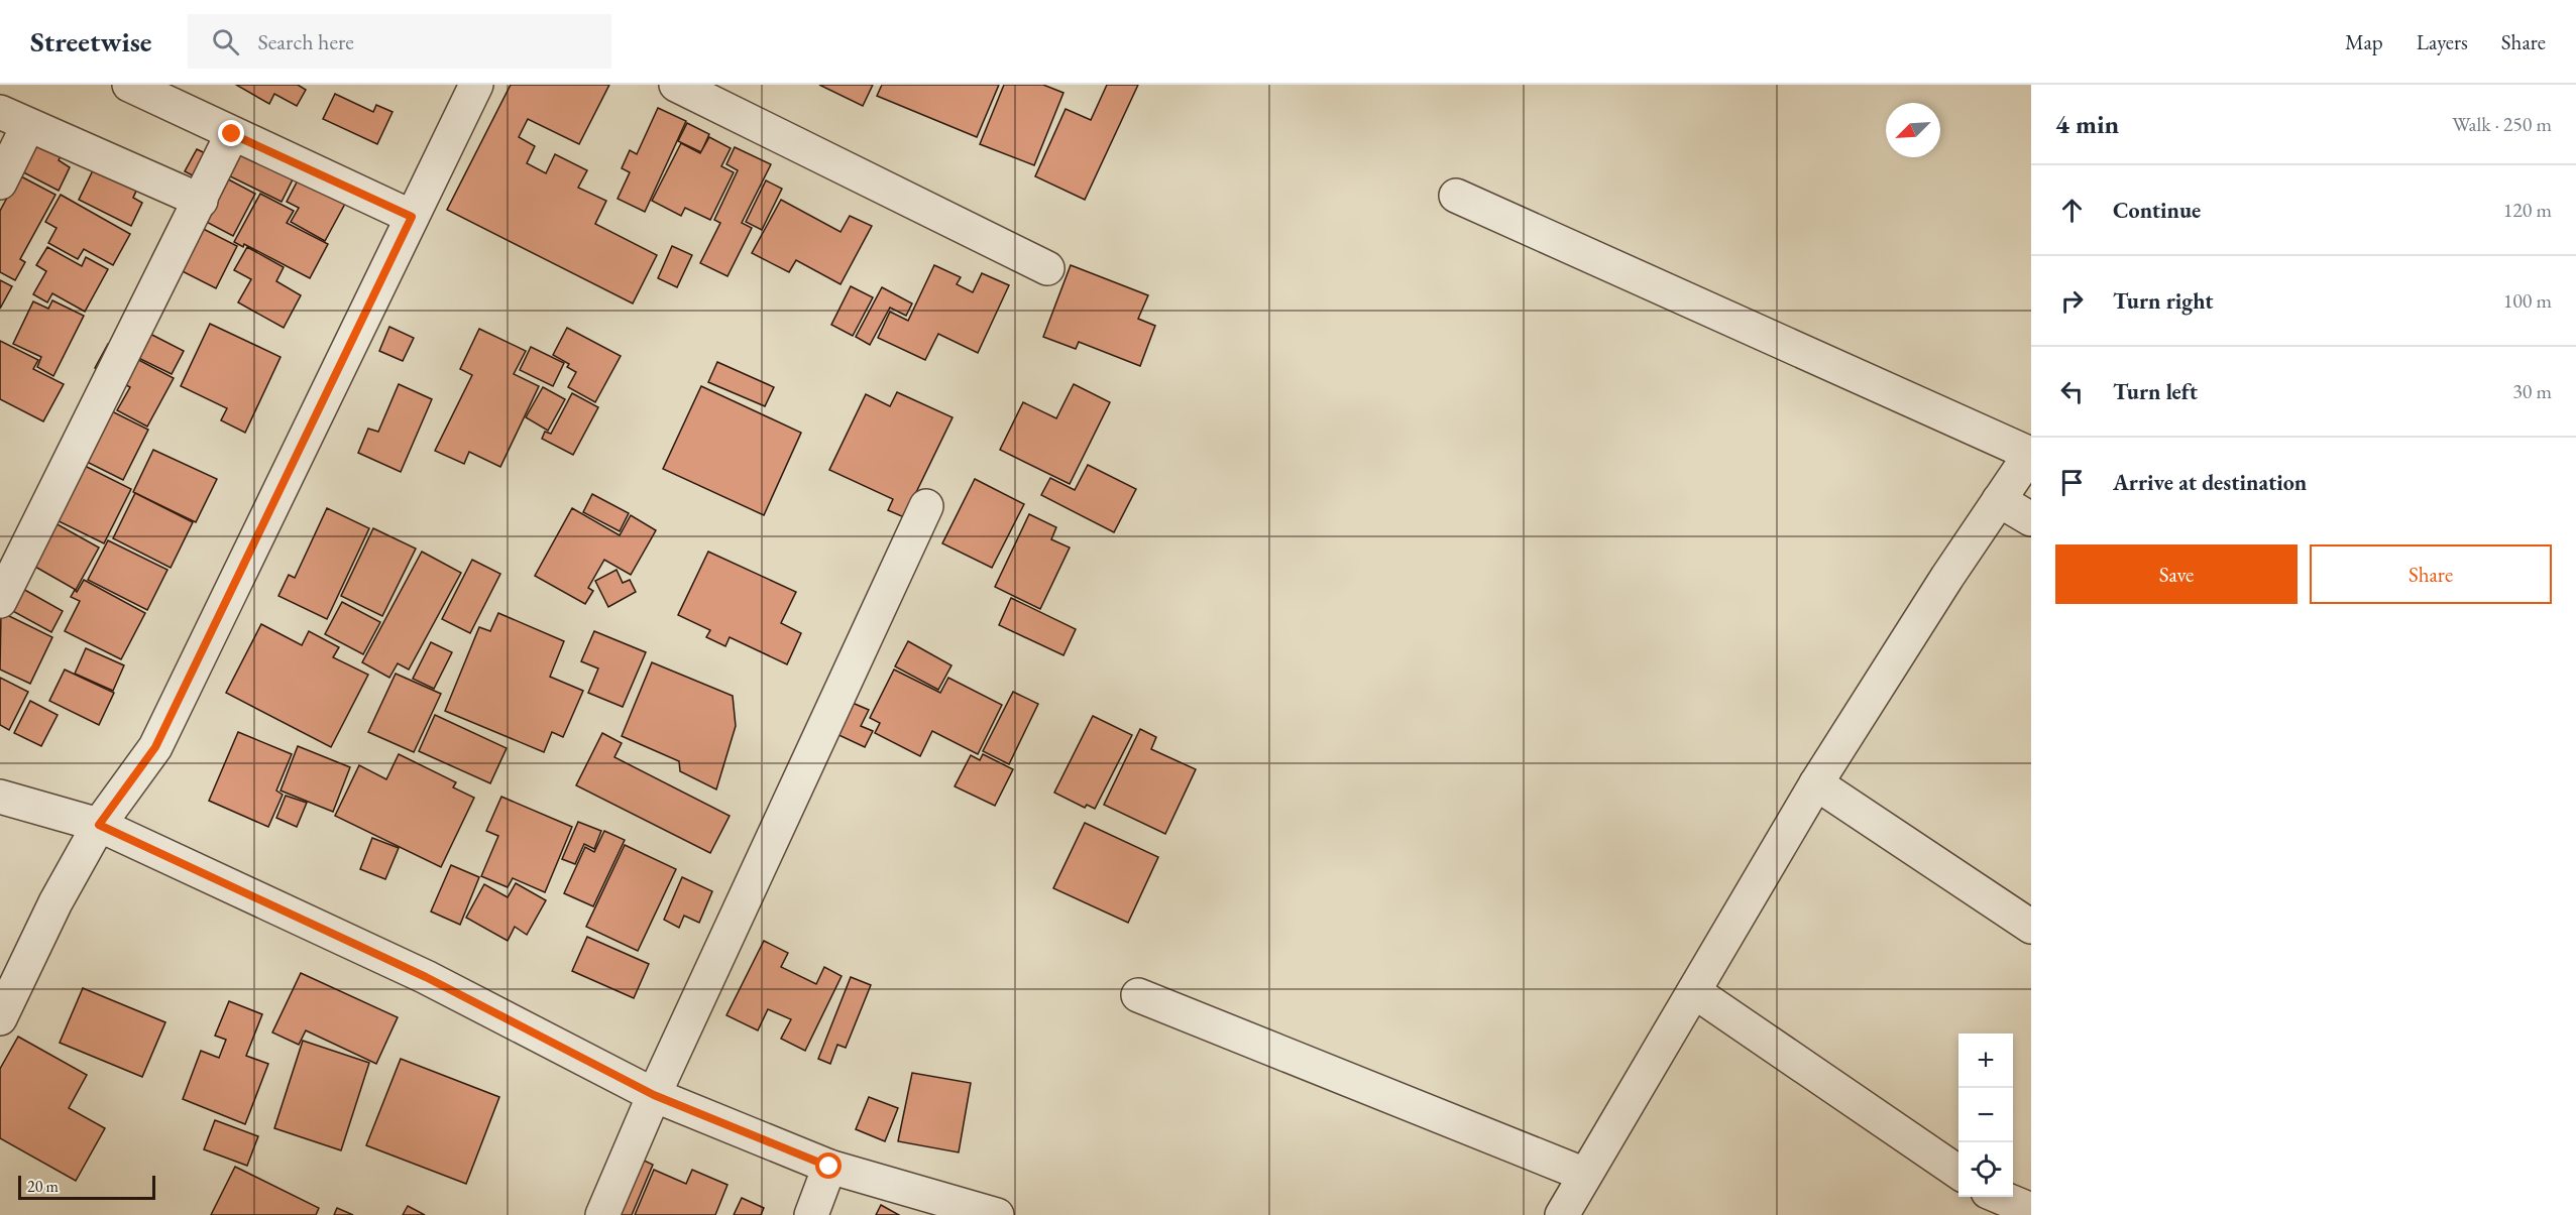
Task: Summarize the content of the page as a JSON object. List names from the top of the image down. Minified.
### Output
{"scale_bar":"20 m","north":"bottom left","page":{"header":"Streetwise","search":"Search here","nav":["Map","Layers","Share"],"heading":["4 min","Walk · 250 m"],"list":[["Continue","120 m"],["Turn right","100 m"],["Turn left","30 m"],"Arrive at destination"],"buttons":["Save","Share"],"map_buttons":["+","−"],"scale":"20 m"}}
